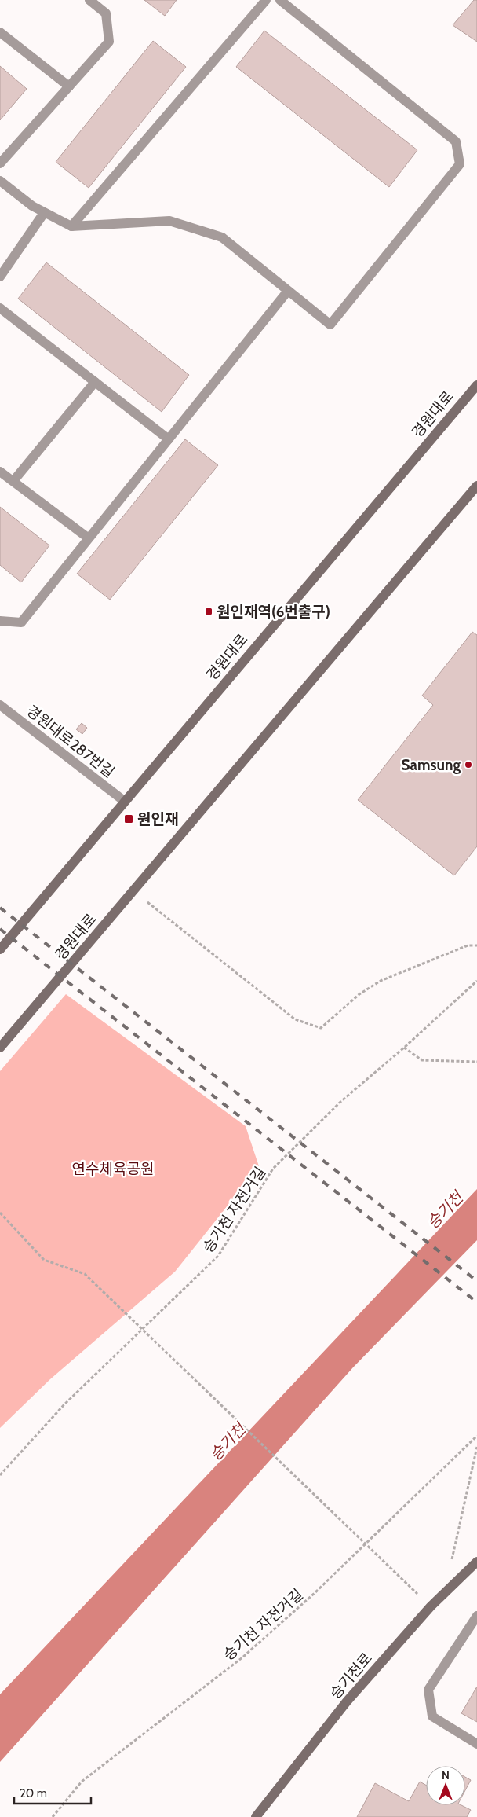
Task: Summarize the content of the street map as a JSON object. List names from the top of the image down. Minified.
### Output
{"streets":{"main road":["경원대로","승기천로"],"street":["경원대로287번길"],"path":["승기천 자전거길"]},"crossings":[["경원대로","경원대로287번길"]],"water":["승기천"],"parks":["연수체육공원"],"places":{"transit":["원인재역(6번출구)","원인재"],"other":["Samsung"]},"scale_bar":"20 m","north":"top"}
